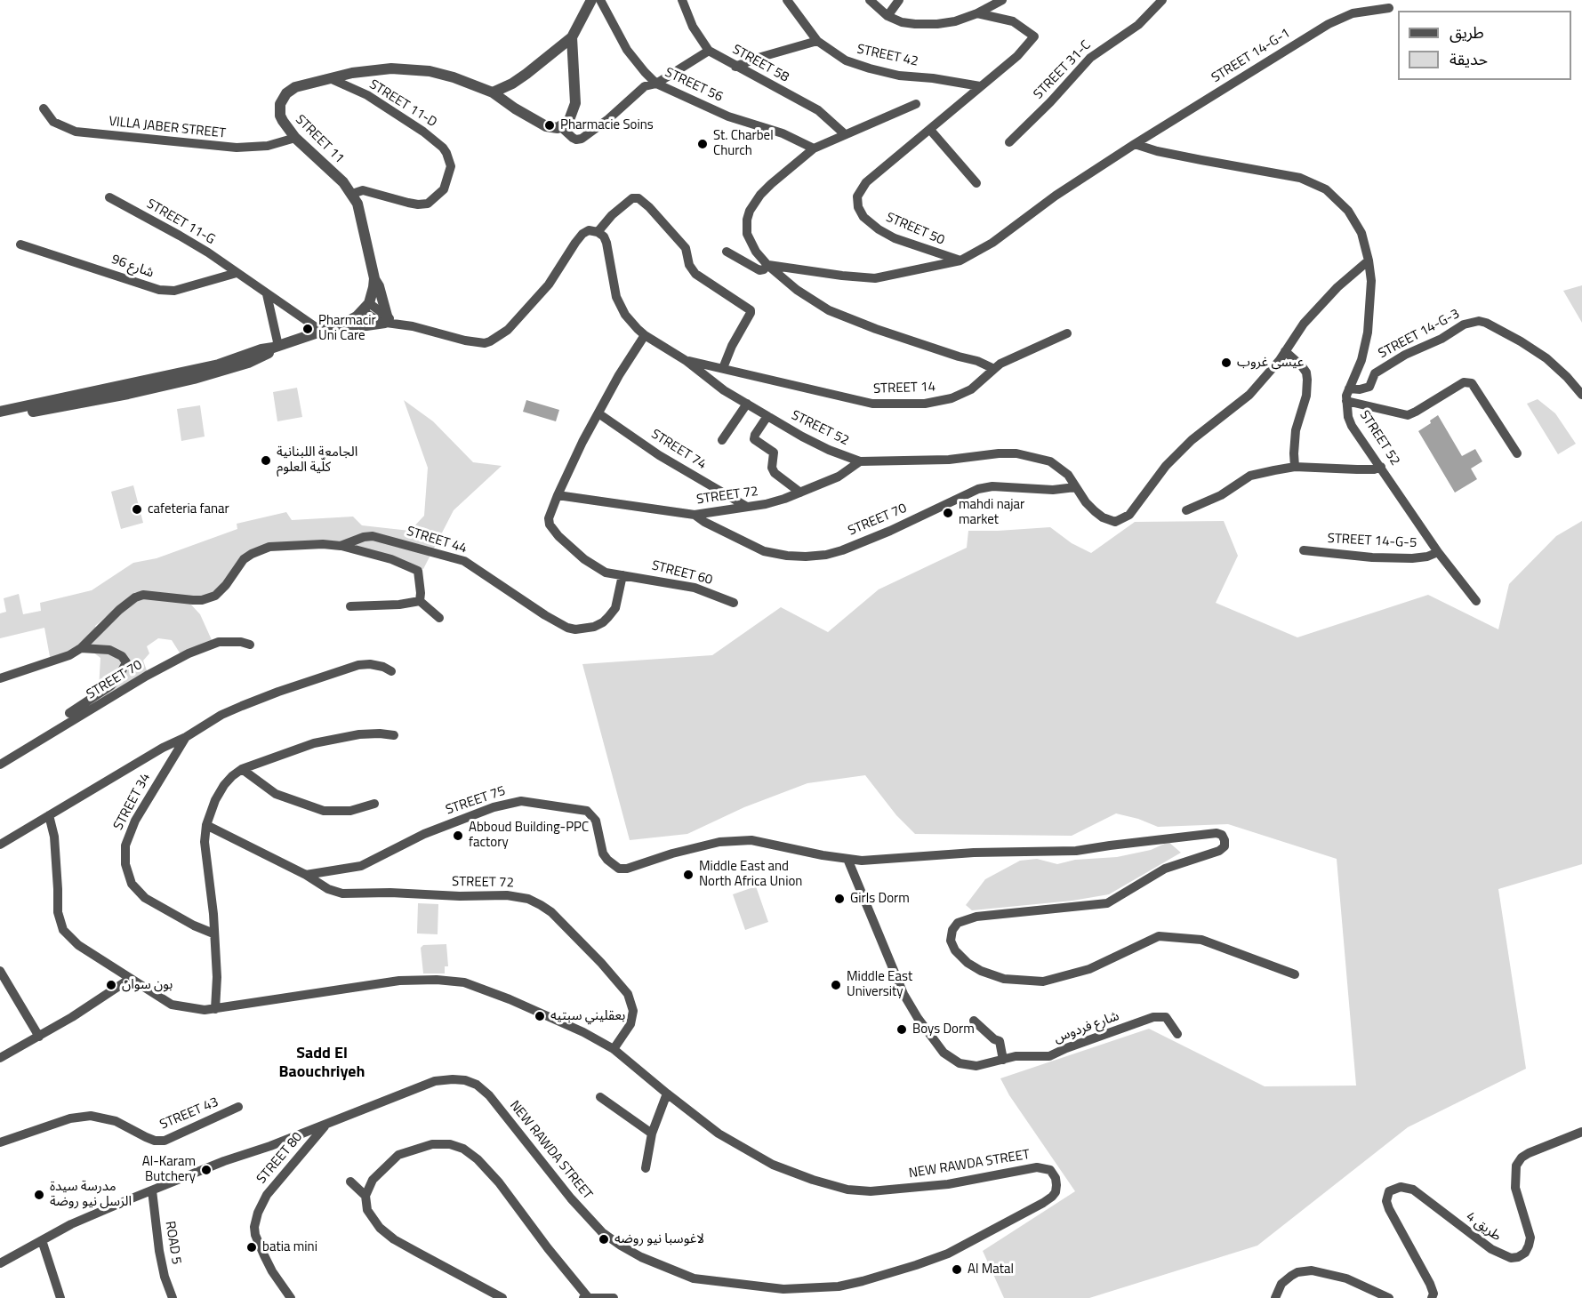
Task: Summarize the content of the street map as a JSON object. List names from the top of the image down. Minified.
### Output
{"streets":{"street":["STREET 42","STREET 14-G-1","STREET 58","STREET 31-C","STREET 56","STREET 11-D","VILLA JABER STREET","STREET 11","STREET 11-G","STREET 50","شارع 96","STREET 14-G-3","STREET 14","STREET 52","STREET 74","STREET 72","STREET 70","STREET 44","STREET 14-G-5","STREET 60","STREET 75","STREET 34","شارع فردوس","STREET 43","NEW RAWDA STREET","STREET 80","طريق 4","ROAD 5"]},"crossings":[["STREET 42","STREET 50"],["STREET 14-G-1","STREET 50"],["STREET 14-G-1","STREET 52"],["STREET 11-D","STREET 11"],["VILLA JABER STREET","STREET 11"],["STREET 11-G","شارع 96"],["STREET 14-G-3","STREET 52"],["STREET 14","STREET 52"],["STREET 52","STREET 72"],["STREET 52","STREET 70"],["STREET 52","STREET 14-G-5"],["STREET 74","STREET 72"],["STREET 72","STREET 70"],["STREET 72","STREET 75"],["STREET 72","NEW RAWDA STREET"],["STREET 44","STREET 60"],["STREET 75","شارع فردوس"],["STREET 34","NEW RAWDA STREET"],["NEW RAWDA STREET","STREET 80"],["NEW RAWDA STREET","ROAD 5"]],"districts":["Sadd El Baouchriyeh"],"places":["Pharmacie Soins","St. Charbel Church","Pharmacir Uni Care","عيسى غروب","الجامعة اللبنانية كلّية العلوم","cafeteria fanar","mahdi najar market","Abboud Building-PPC factory","Middle East and North Africa Union","Girls Dorm","بون سوان","Middle East University","بعقليني سبتيه","Boys Dorm","Al-Karam Butchery","مدرسة سيدة الرسل نيو روضة","لاغوسبا نيو روضه","batia mini","Al Matal"],"legend":["طريق","حديقة"]}
